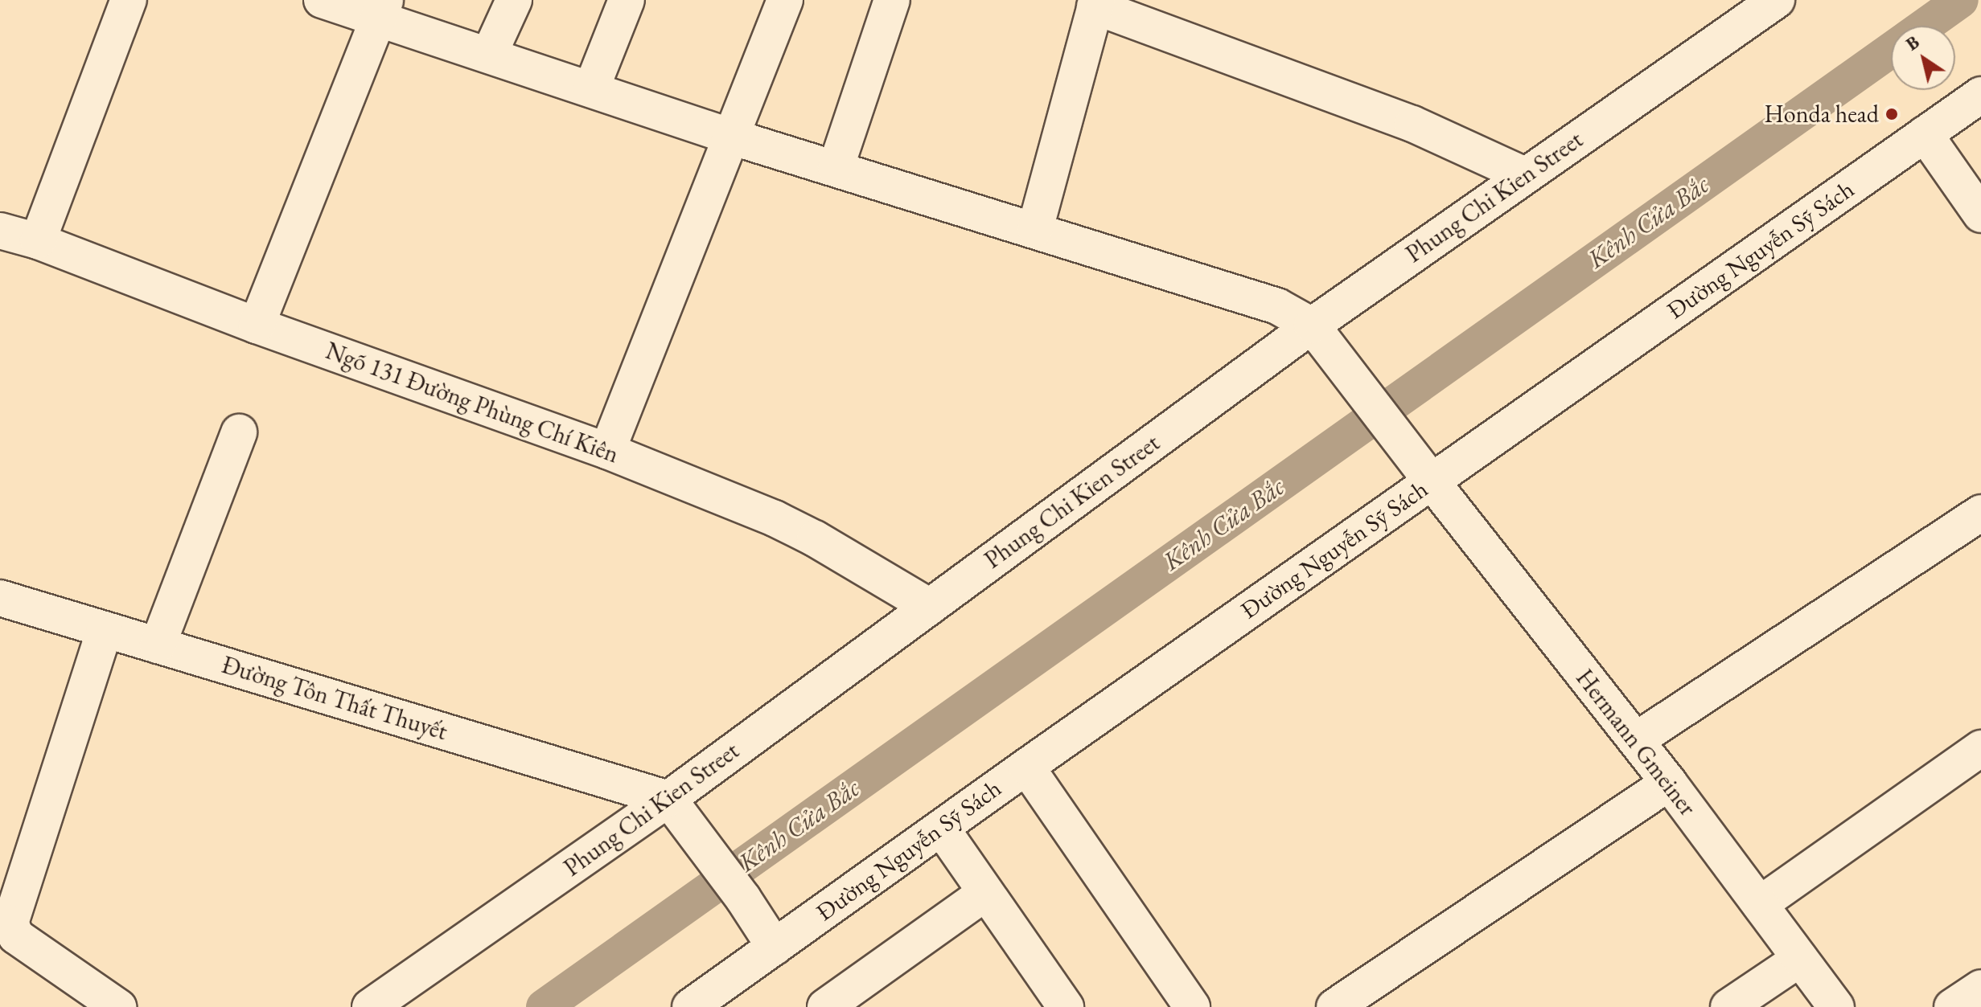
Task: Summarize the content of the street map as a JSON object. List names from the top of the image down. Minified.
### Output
{"streets":{"street":["Phung Chi Kien Street","Đường Nguyễn Sỹ Sách","Ngõ 131 Đường Phùng Chí Kiên","Đường Tôn Thất Thuyết","Hermann Gmeiner"]},"crossings":[["Phung Chi Kien Street","Ngõ 131 Đường Phùng Chí Kiên"],["Phung Chi Kien Street","Đường Tôn Thất Thuyết"],["Phung Chi Kien Street","Hermann Gmeiner"],["Đường Nguyễn Sỹ Sách","Hermann Gmeiner"]],"water":["Kênh Cửa Bắc"],"places":["Honda head"],"north":"top left"}
